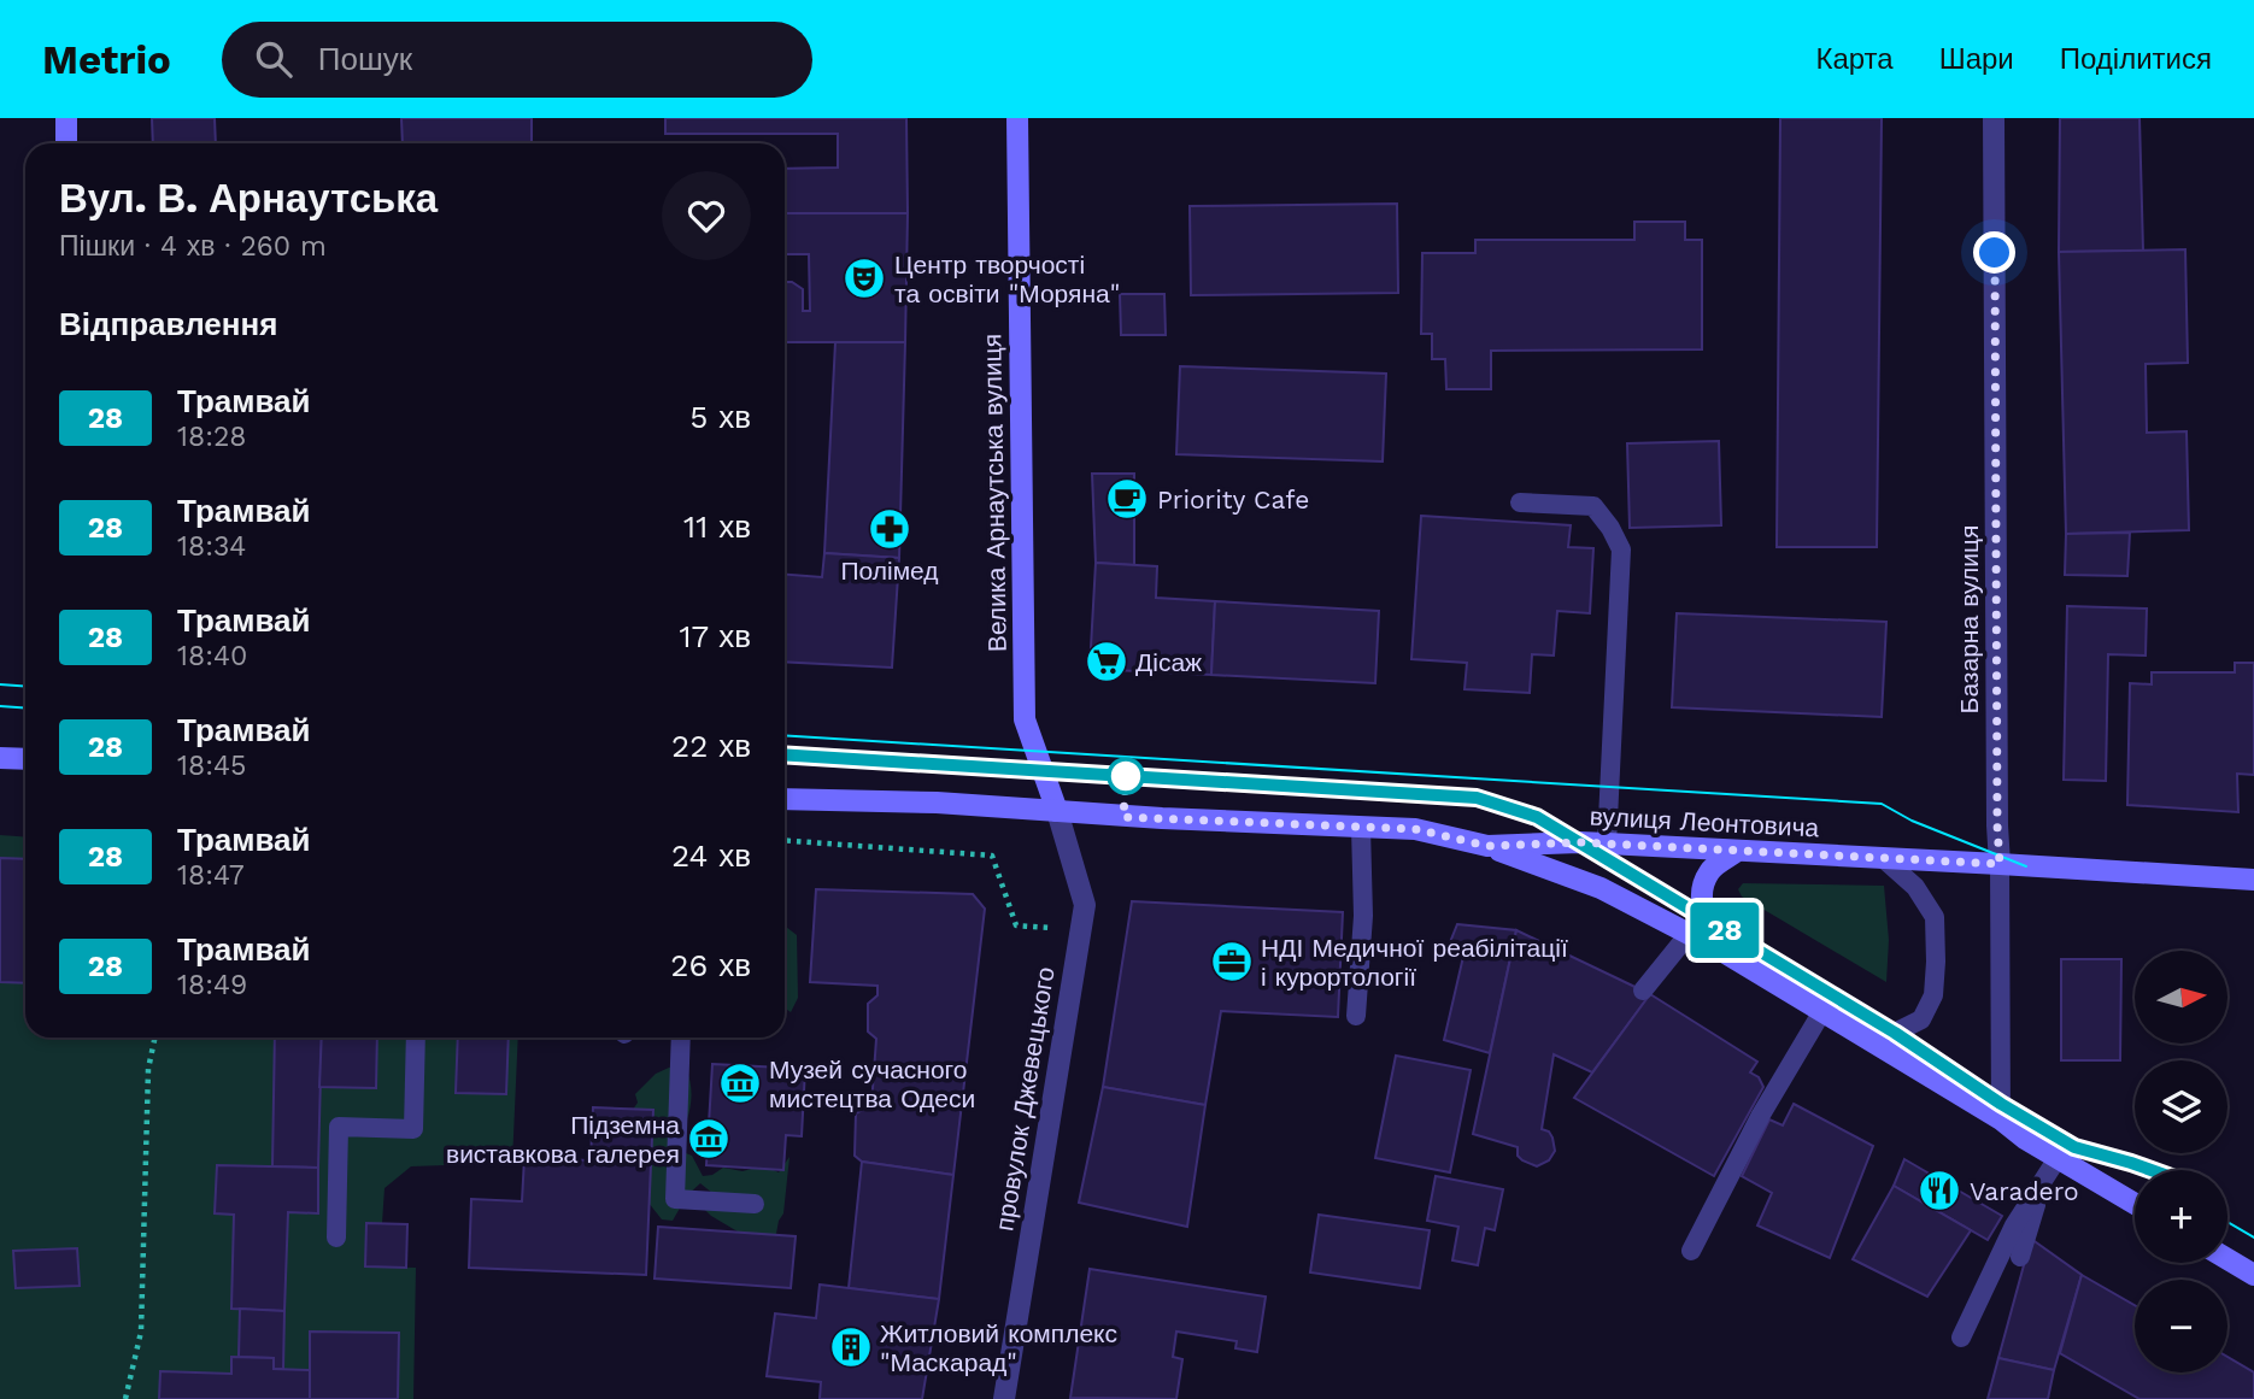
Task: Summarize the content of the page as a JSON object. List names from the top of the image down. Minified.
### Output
{"streets":{"street":["Велика Арнаутська вулиця","Базарна вулиця","вулиця Леонтовича","провулок Джевецького"]},"crossings":[["Велика Арнаутська вулиця","вулиця Леонтовича"],["Велика Арнаутська вулиця","провулок Джевецького"],["Базарна вулиця","вулиця Леонтовича"],["вулиця Леонтовича","провулок Джевецького"]],"places":{"theatre":["Центр творчості та освіти \"Моряна\""],"cafe":["Priority Cafe"],"pharmacy":["Полімед"],"supermarket":["Дісаж"],"office":["НДІ Медичної реабілітації і курортології"],"museum":["Музей сучасного мистецтва Одеси","Підземна виставкова галерея"],"restaurant":["Varadero"],"building":["Житловий комплекс \"Маскарад\""]},"lines":["tram line 28"],"north":"right","page":{"header":"Metrio","search":"Пошук","nav":["Карта","Шари","Поділитися"],"on_map":"28","heading":[["Вул. В. Арнаутська","Пішки · 4 хв · 260 m"],"Відправлення"],"list":[{"mark":"28","name":"Трамвай","note":"18:28","value":"5 хв"},{"mark":"28","name":"Трамвай","note":"18:34","value":"11 хв"},{"mark":"28","name":"Трамвай","note":"18:40","value":"17 хв"},{"mark":"28","name":"Трамвай","note":"18:45","value":"22 хв"},{"mark":"28","name":"Трамвай","note":"18:47","value":"24 хв"},{"mark":"28","name":"Трамвай","note":"18:49","value":"26 хв"}],"map_buttons":["+","−"]}}
